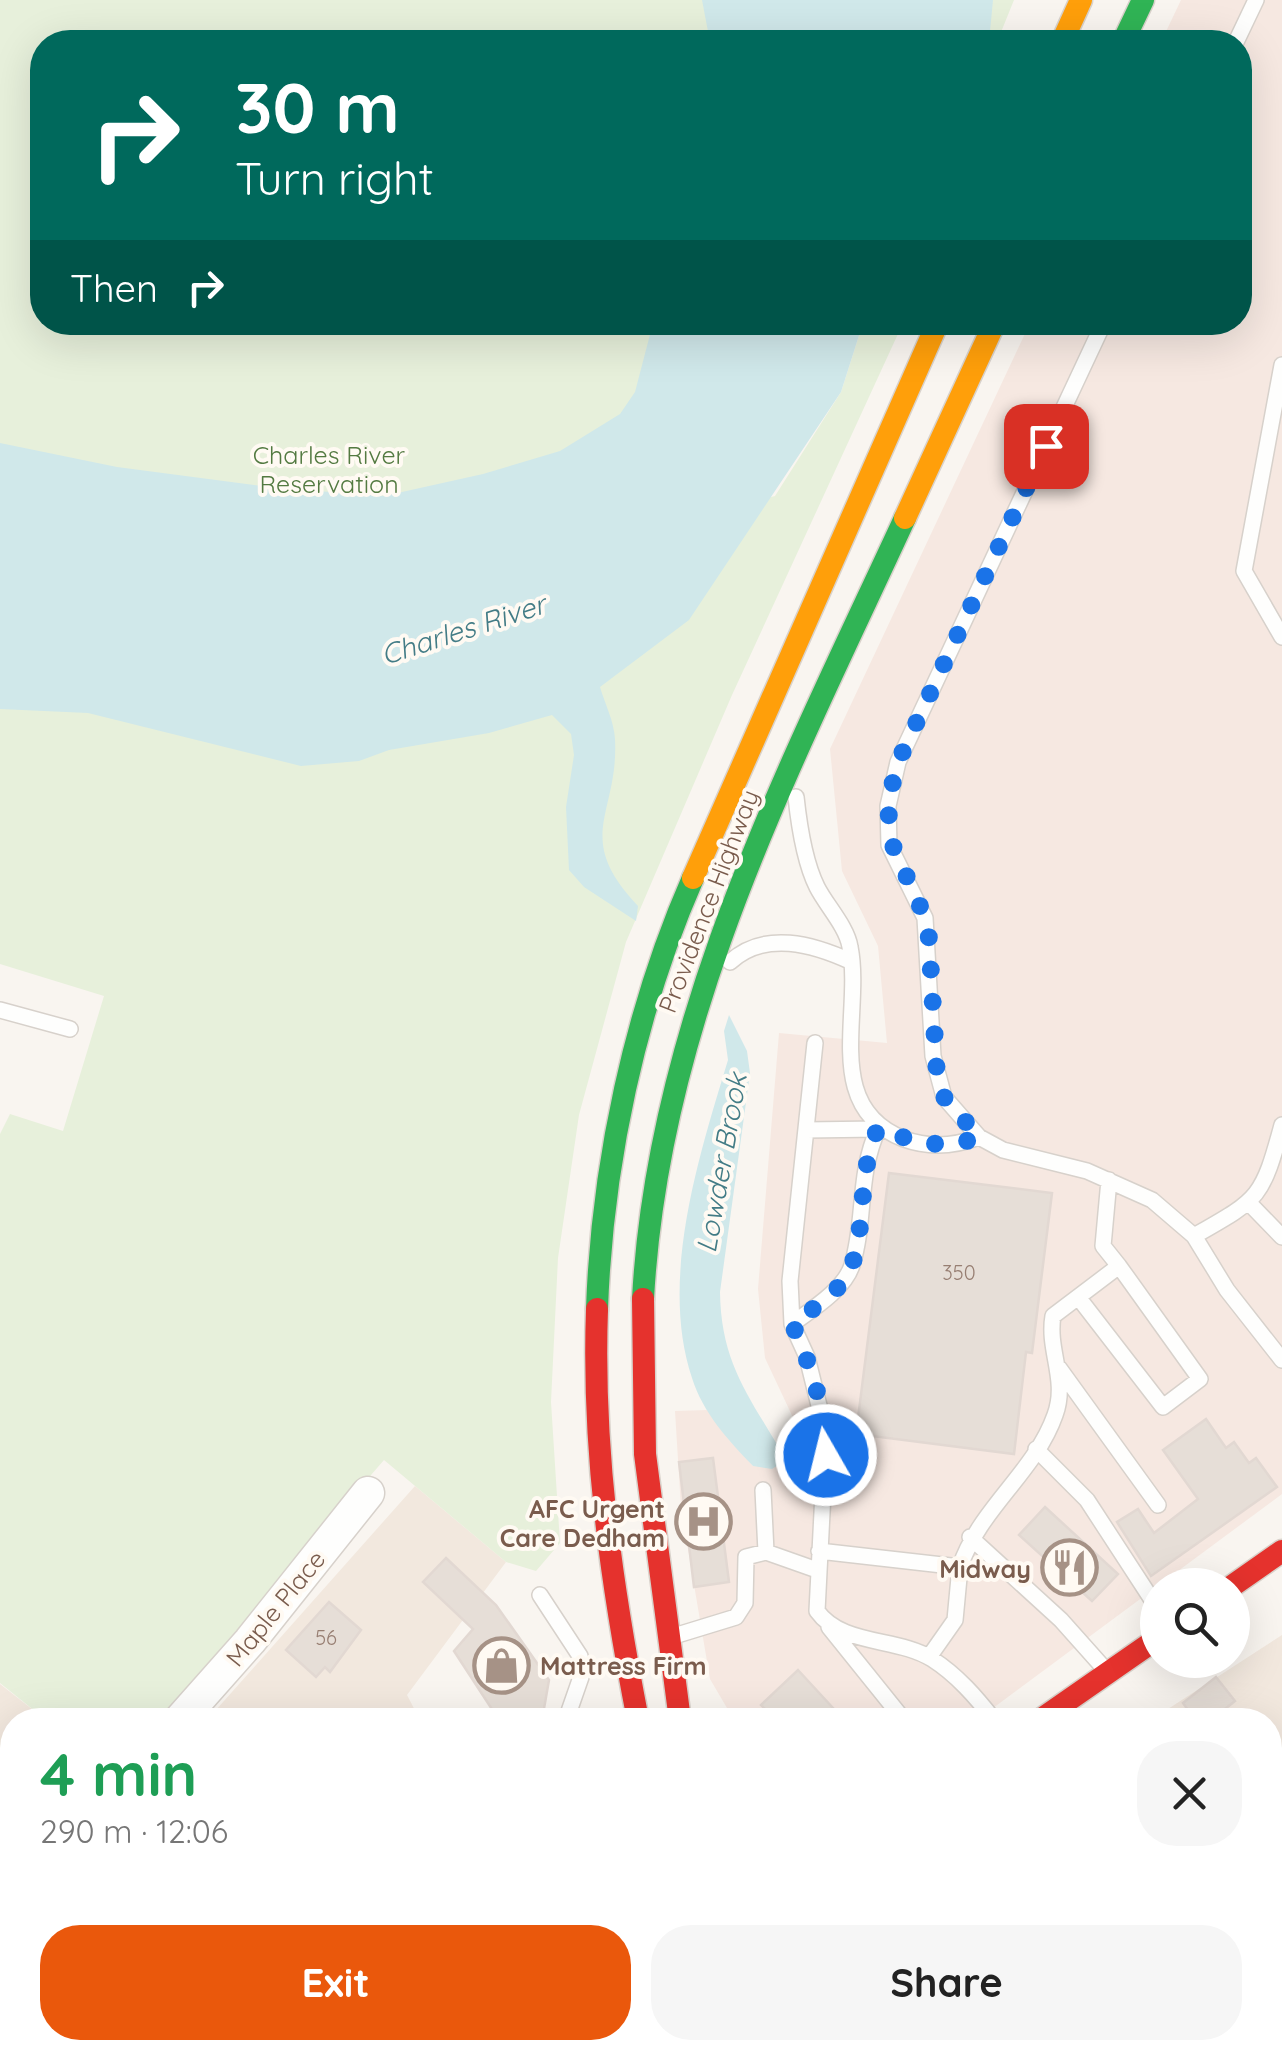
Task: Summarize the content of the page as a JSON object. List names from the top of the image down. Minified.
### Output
{"streets":{"main road":["Providence Highway"],"street":["Maple Place"]},"water":["Charles River","Lowder Brook"],"parks":["Charles River Reservation"],"places":{"hospital":["AFC Urgent Care Dedham"],"restaurant":["Midway"],"shop":["Mattress Firm"]},"house_numbers":["350","56"],"page":{"turn":["30 m","Turn right"],"then":"Then","heading":["4 min","290 m · 12:06"],"buttons":["Exit","Share"]}}
